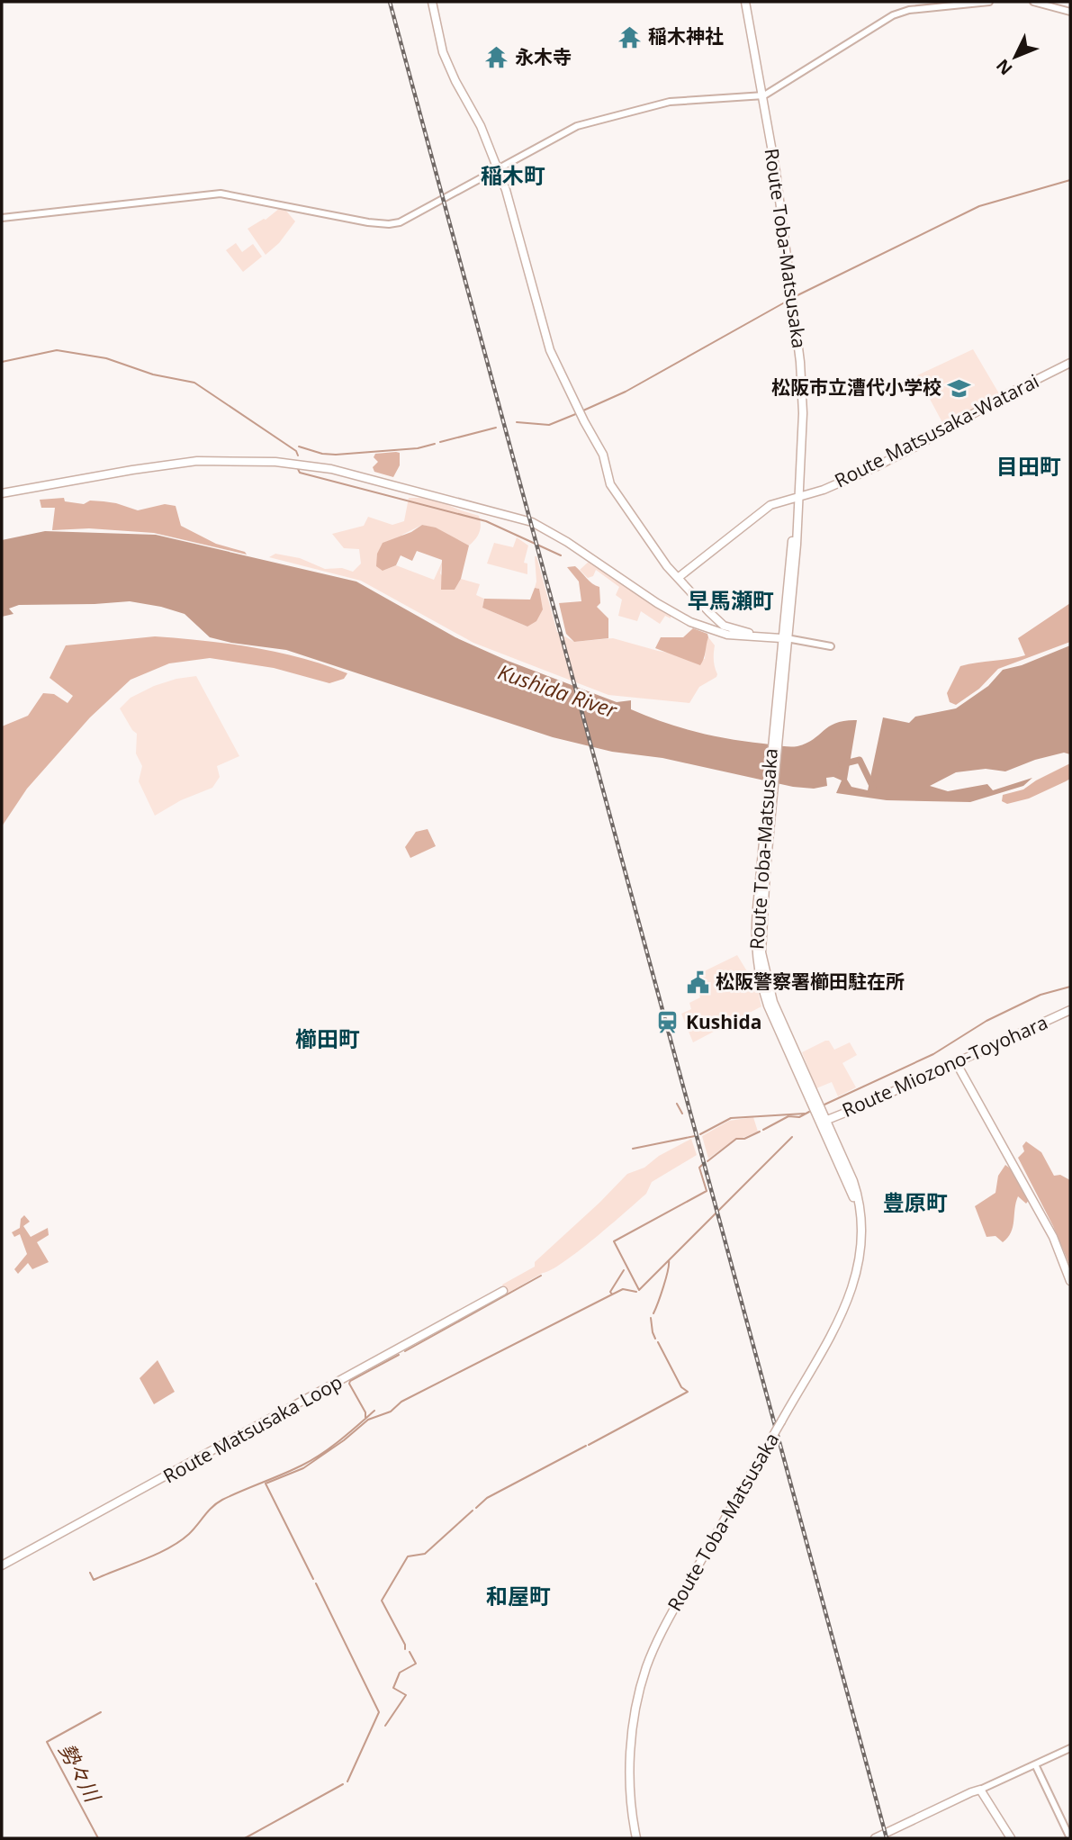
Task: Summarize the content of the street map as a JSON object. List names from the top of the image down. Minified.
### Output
{"streets":{"main road":["Route Toba-Matsusaka","Route Matsusaka-Watarai","Route Miozono-Toyohara","Route Matsusaka Loop"]},"crossings":[["Route Toba-Matsusaka","Route Matsusaka-Watarai"],["Route Toba-Matsusaka","Route Miozono-Toyohara"]],"districts":["稲木町","目田町","早馬瀬町","櫛田町","豊原町","和屋町"],"water":["Kushida River","勢々川"],"places":{"temple":["稲木神社","永木寺"],"school or university":["松阪市立漕代小学校"],"public building":["松阪警察署櫛田駐在所"],"station":["Kushida"]},"north":"bottom left"}
